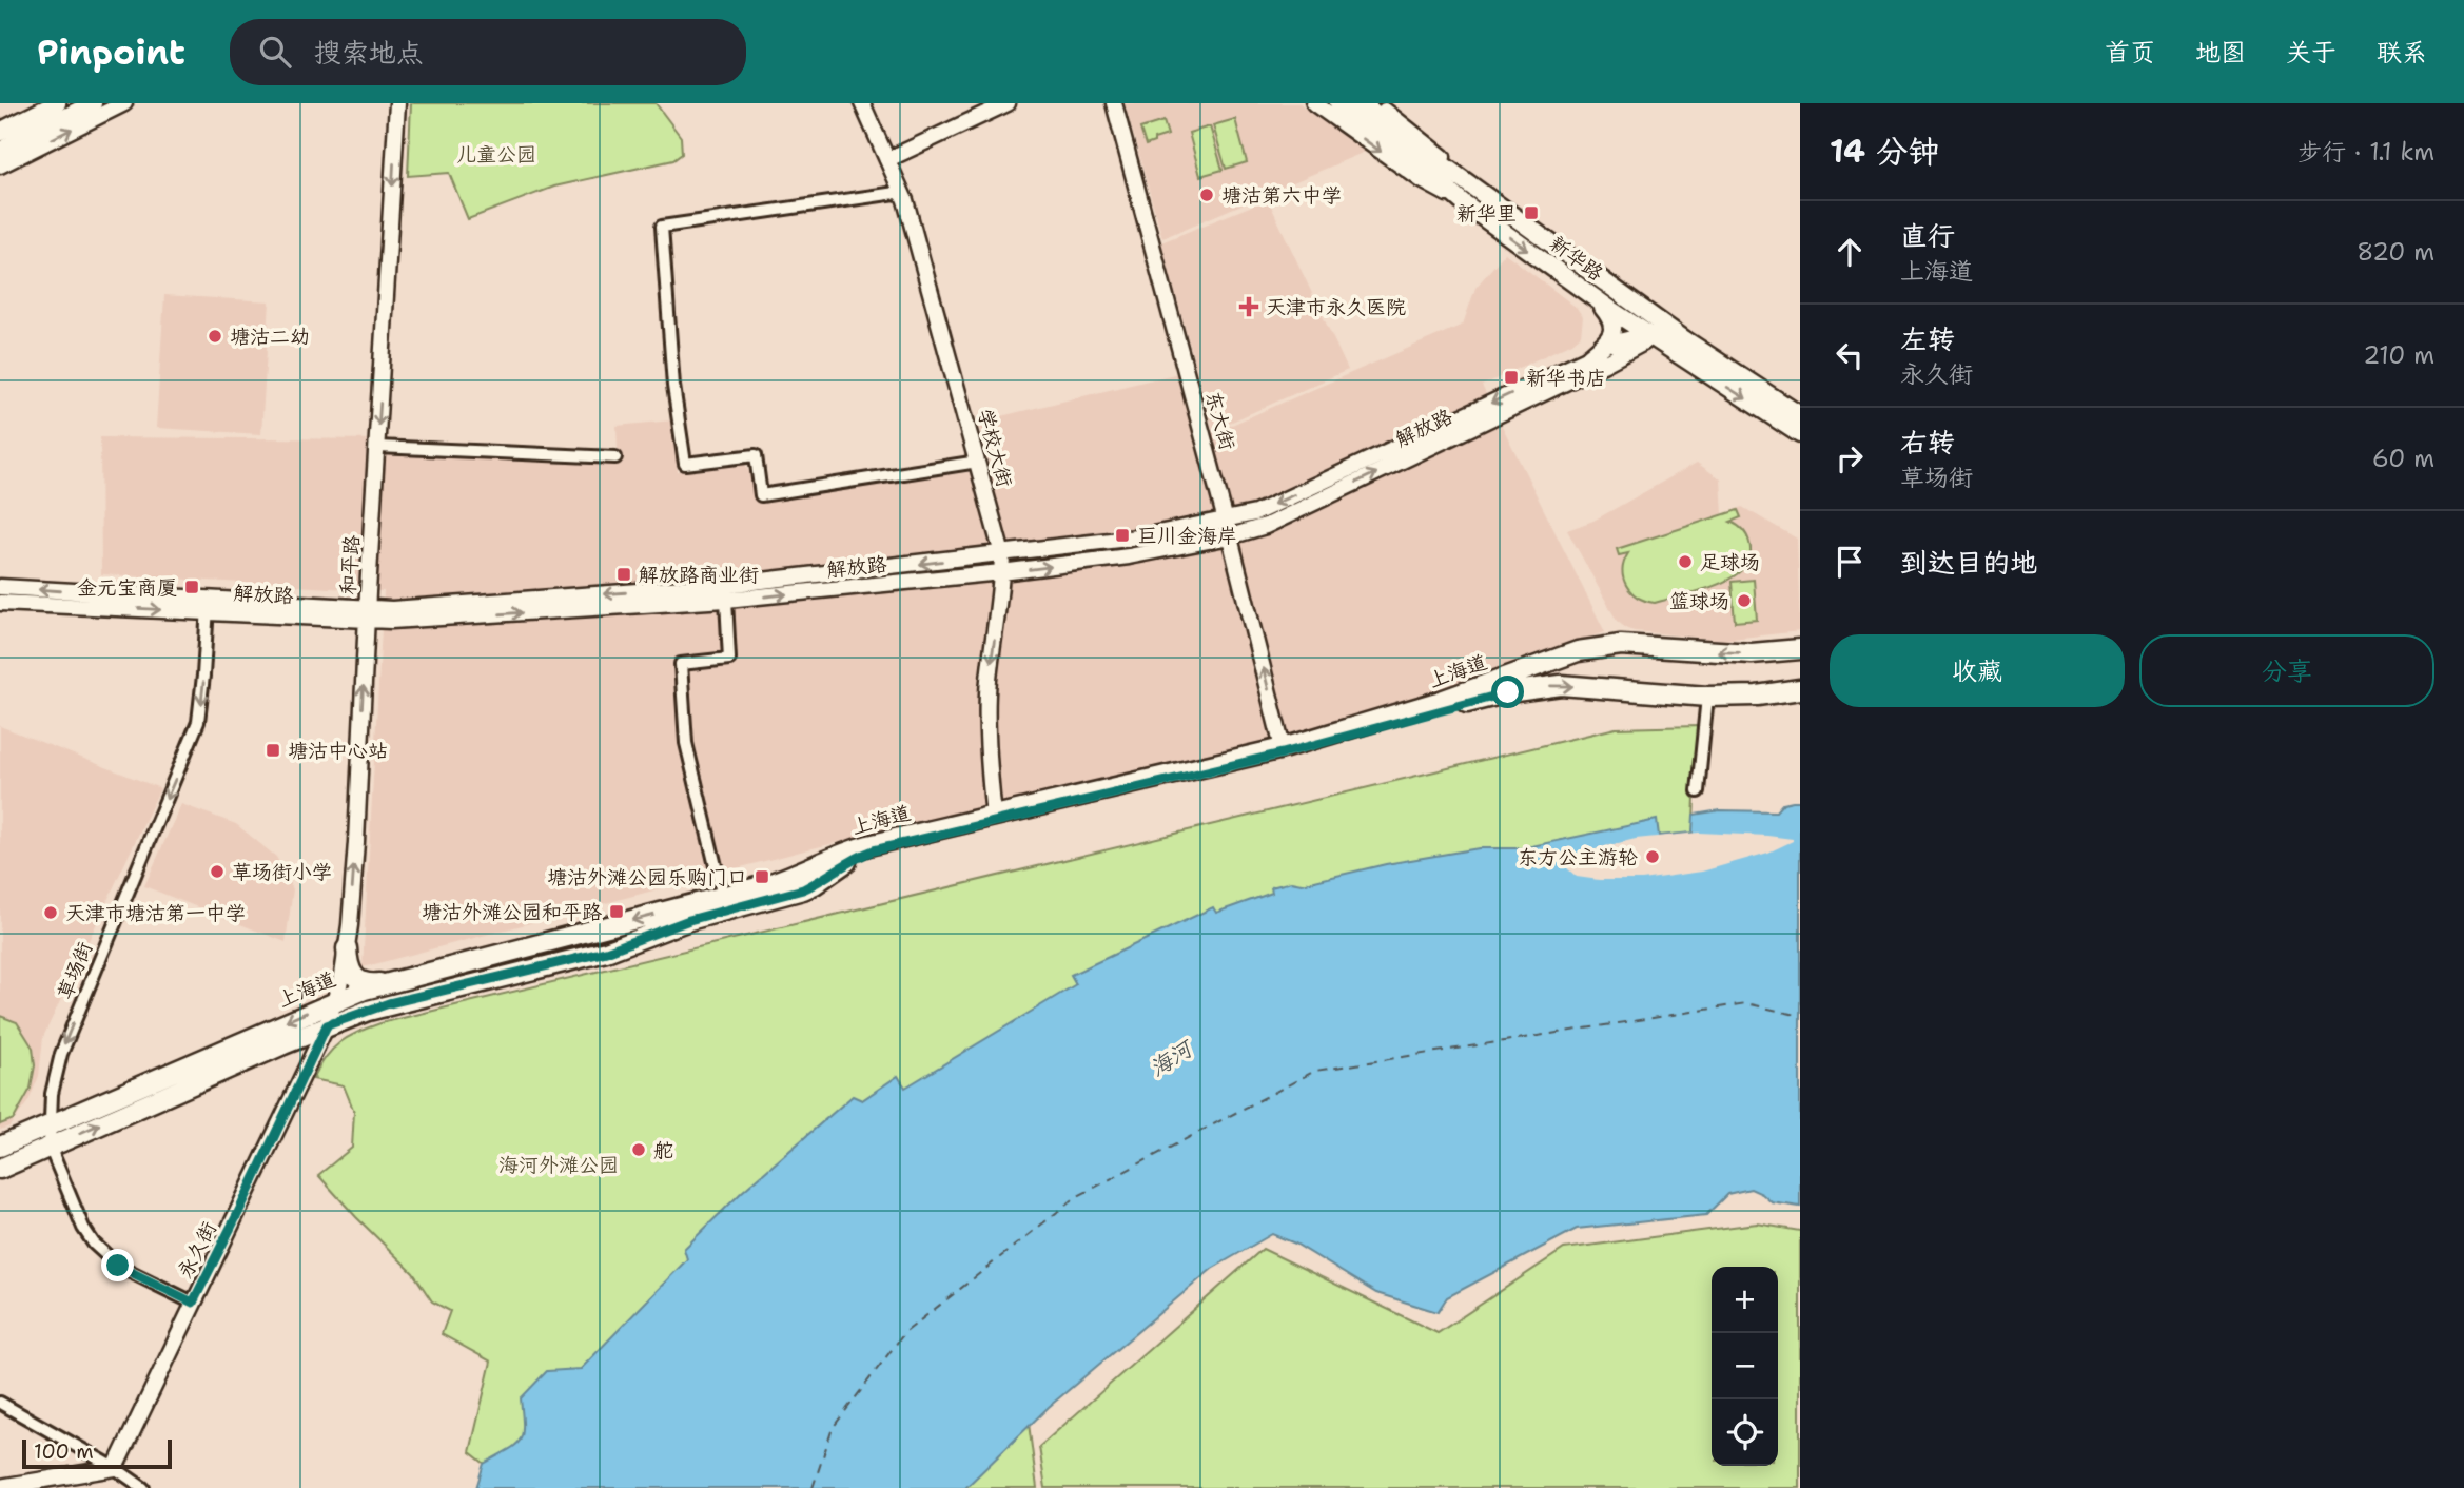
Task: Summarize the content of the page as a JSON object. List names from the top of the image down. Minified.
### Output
{"streets":{"main road":["新华路","上海道"],"street":["东大街","解放路","学校大街","和平路","草场街","永久街"]},"crossings":[["东大街","解放路"],["东大街","上海道"],["解放路","学校大街"],["解放路","和平路"],["解放路","草场街"],["学校大街","上海道"],["上海道","草场街"],["上海道","永久街"],["草场街","永久街"]],"one_way":["和平路","草场街"],"water":["海河"],"parks":["儿童公园","海河外滩公园"],"places":{"other":["塘沽第六中学","塘沽二幼","足球场","篮球场","东方公主游轮","草场街小学","天津市塘沽第一中学","舵"],"transit":["新华里","新华书店","巨川金海岸","解放路商业街","金元宝商厦","塘沽中心站","塘沽外滩公园乐购门口","塘沽外滩公园和平路"],"health":["天津市永久医院"]},"scale_bar":"100 m","page":{"header":"Pinpoint","search":"搜索地点","nav":["首页","地图","关于","联系"],"heading":["14 分钟","步行 · 1.1 km"],"list":[["直行","上海道","820 m"],["左转","永久街","210 m"],["右转","草场街","60 m"],"到达目的地"],"buttons":["收藏","分享"],"map_buttons":["+","−"],"scale":"100 m"}}
